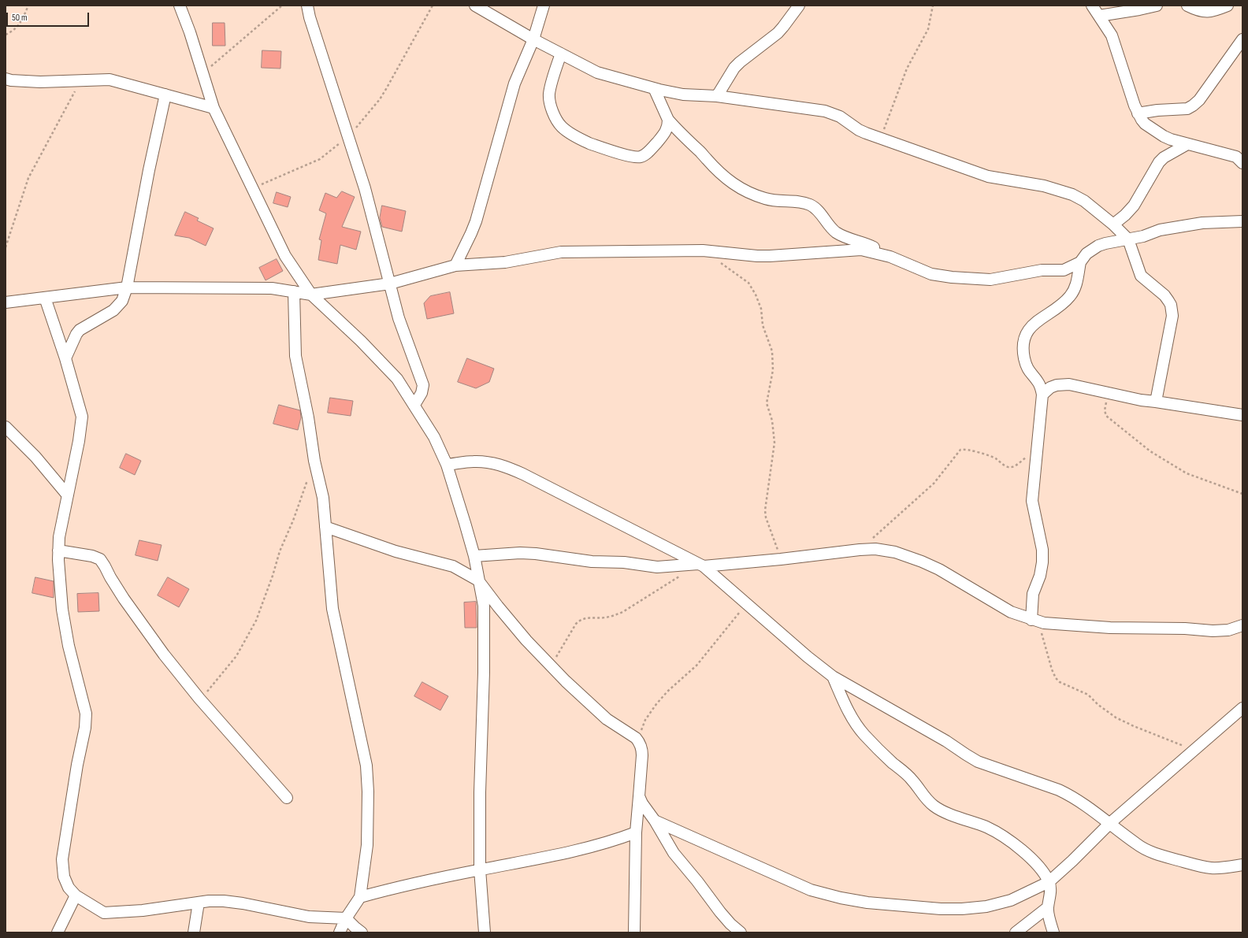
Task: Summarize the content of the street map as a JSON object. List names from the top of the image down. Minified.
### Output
{"scale_bar":"50 m"}
